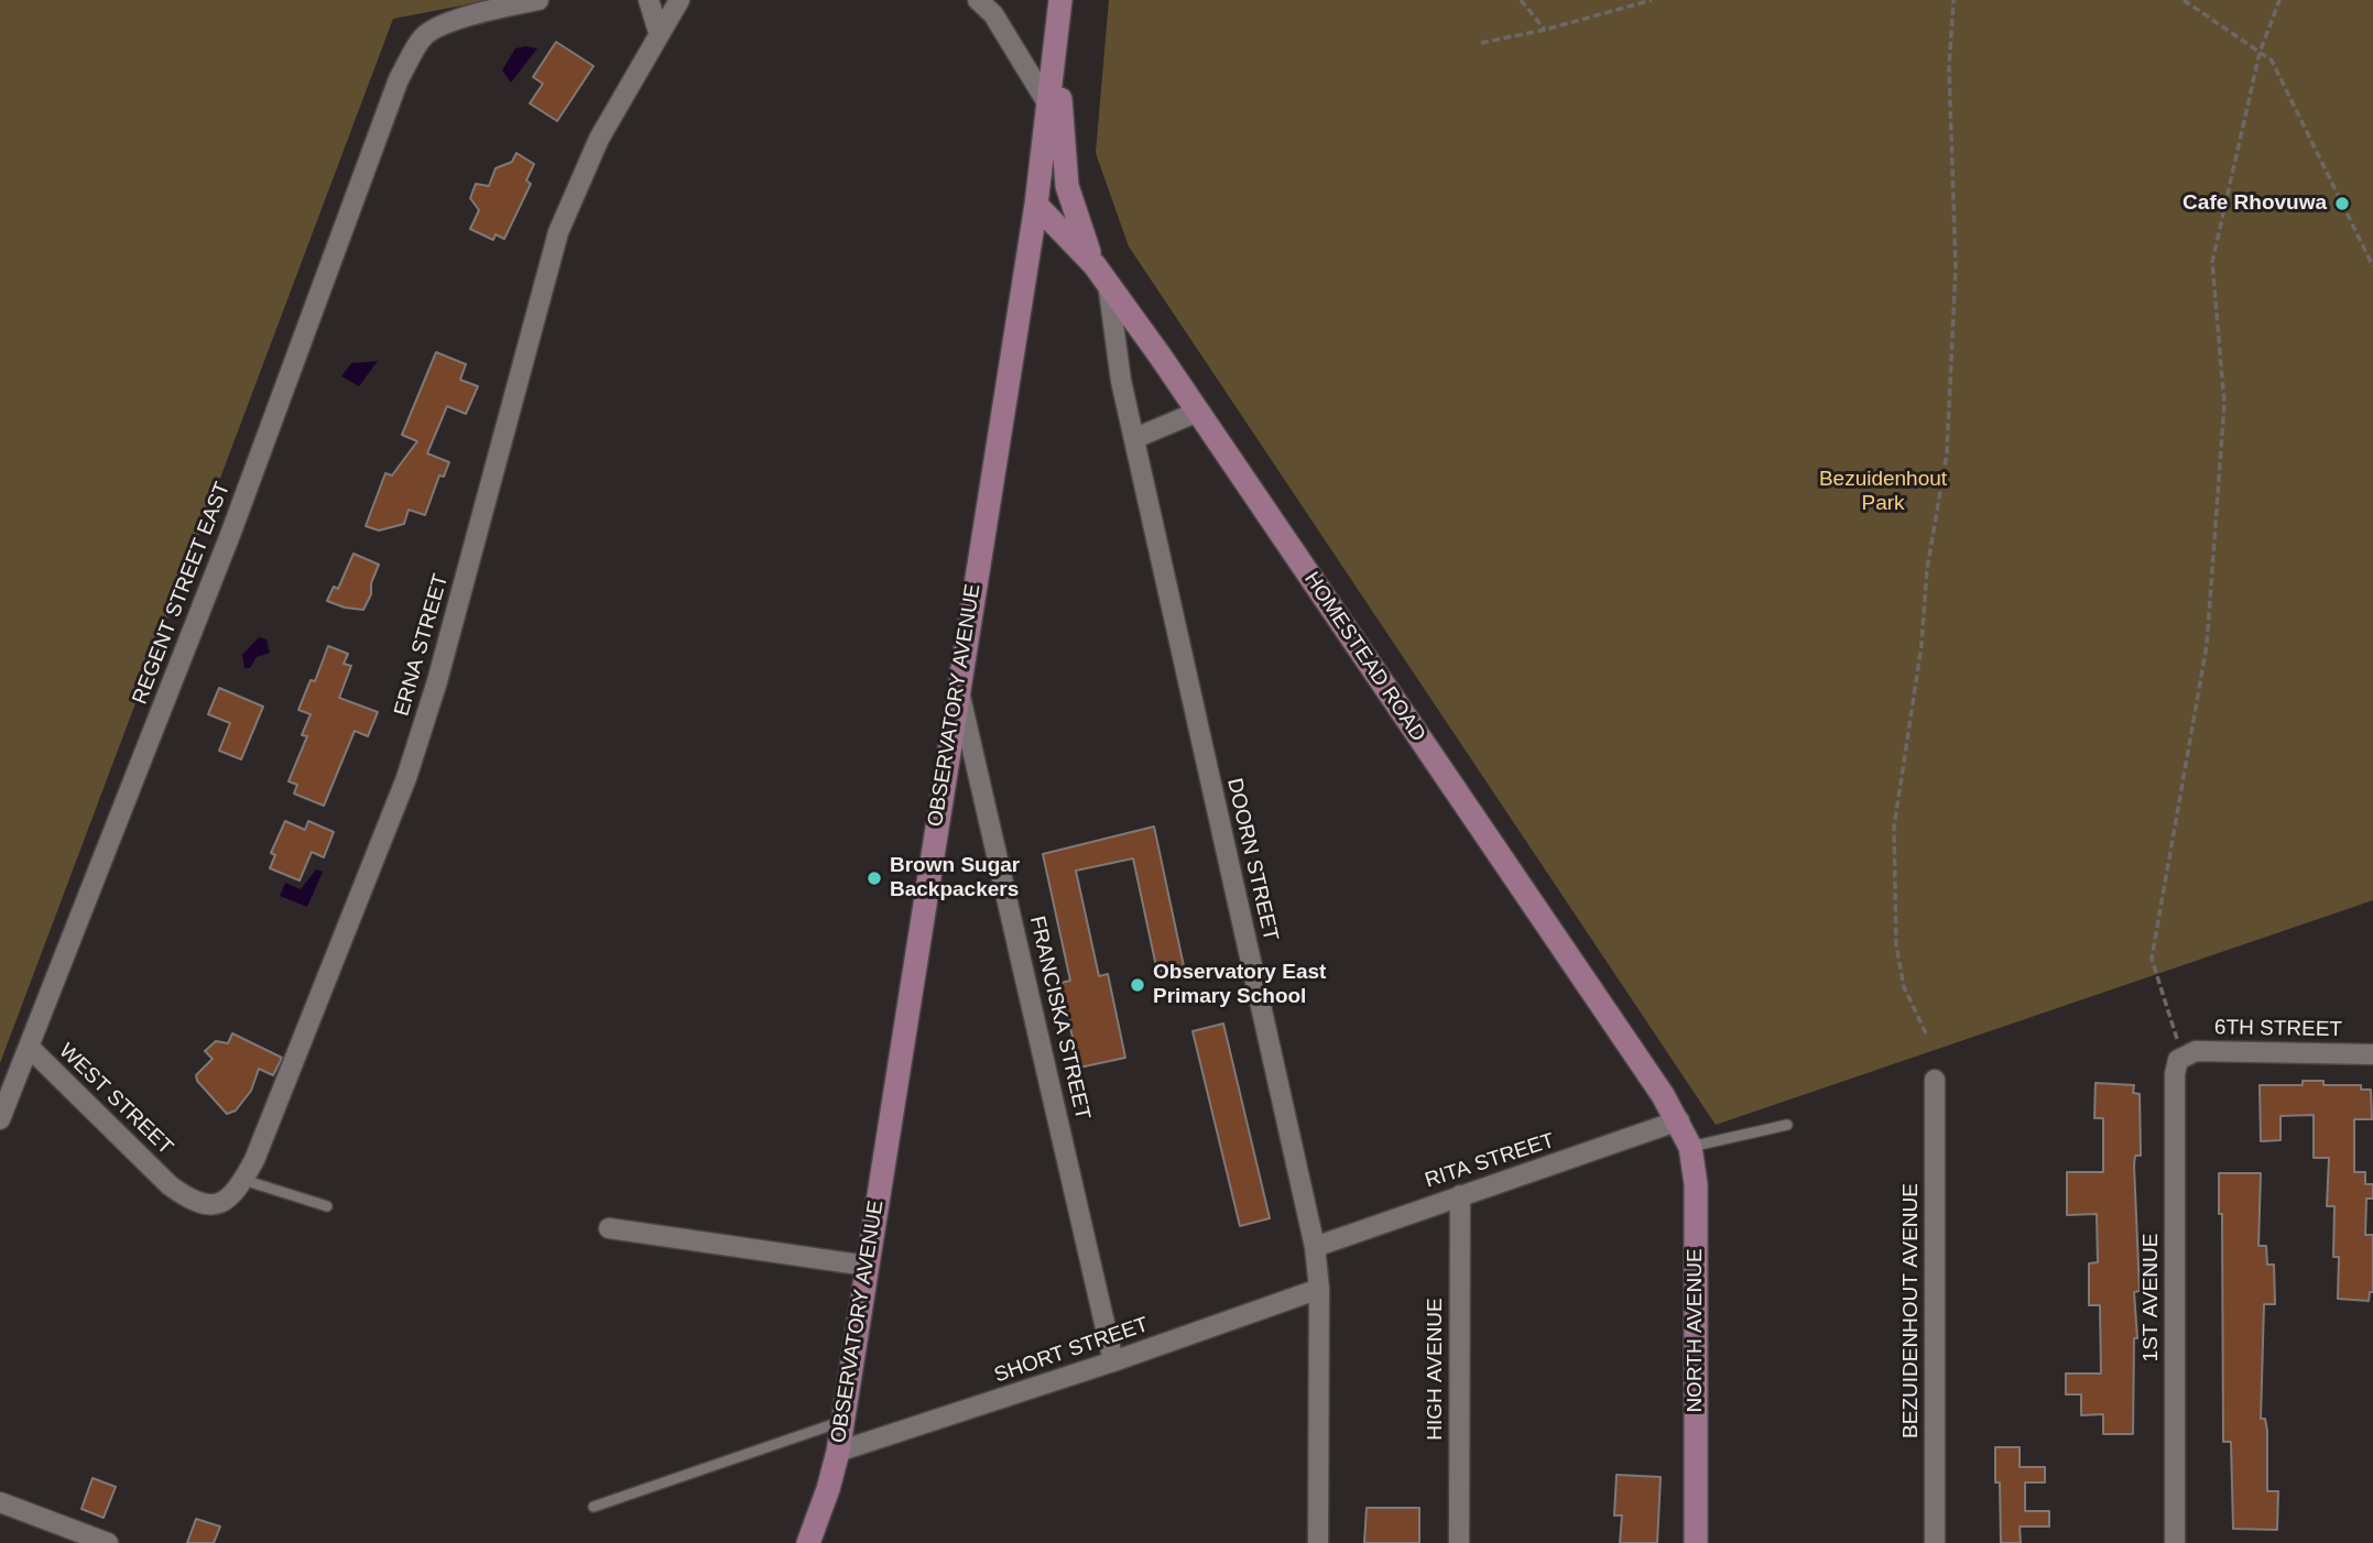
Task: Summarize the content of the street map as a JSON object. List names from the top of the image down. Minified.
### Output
{"streets":{"main road":["HOMESTEAD ROAD","OBSERVATORY AVENUE","NORTH AVENUE"],"street":["REGENT STREET EAST","ERNA STREET","DOORN STREET","FRANCISKA STREET","6TH STREET","WEST STREET","RITA STREET","1ST AVENUE","BEZUIDENHOUT AVENUE","SHORT STREET","HIGH AVENUE"]},"crossings":[["REGENT STREET EAST","WEST STREET"],["ERNA STREET","WEST STREET"],["HOMESTEAD ROAD","OBSERVATORY AVENUE"],["HOMESTEAD ROAD","DOORN STREET"],["HOMESTEAD ROAD","RITA STREET"],["HOMESTEAD ROAD","NORTH AVENUE"],["OBSERVATORY AVENUE","FRANCISKA STREET"],["OBSERVATORY AVENUE","SHORT STREET"],["DOORN STREET","RITA STREET"],["DOORN STREET","SHORT STREET"],["FRANCISKA STREET","SHORT STREET"],["6TH STREET","1ST AVENUE"],["RITA STREET","NORTH AVENUE"],["RITA STREET","HIGH AVENUE"]],"parks":["Bezuidenhout Park"],"places":["Cafe Rhovuwa","Brown Sugar Backpackers","Observatory East Primary School"]}
